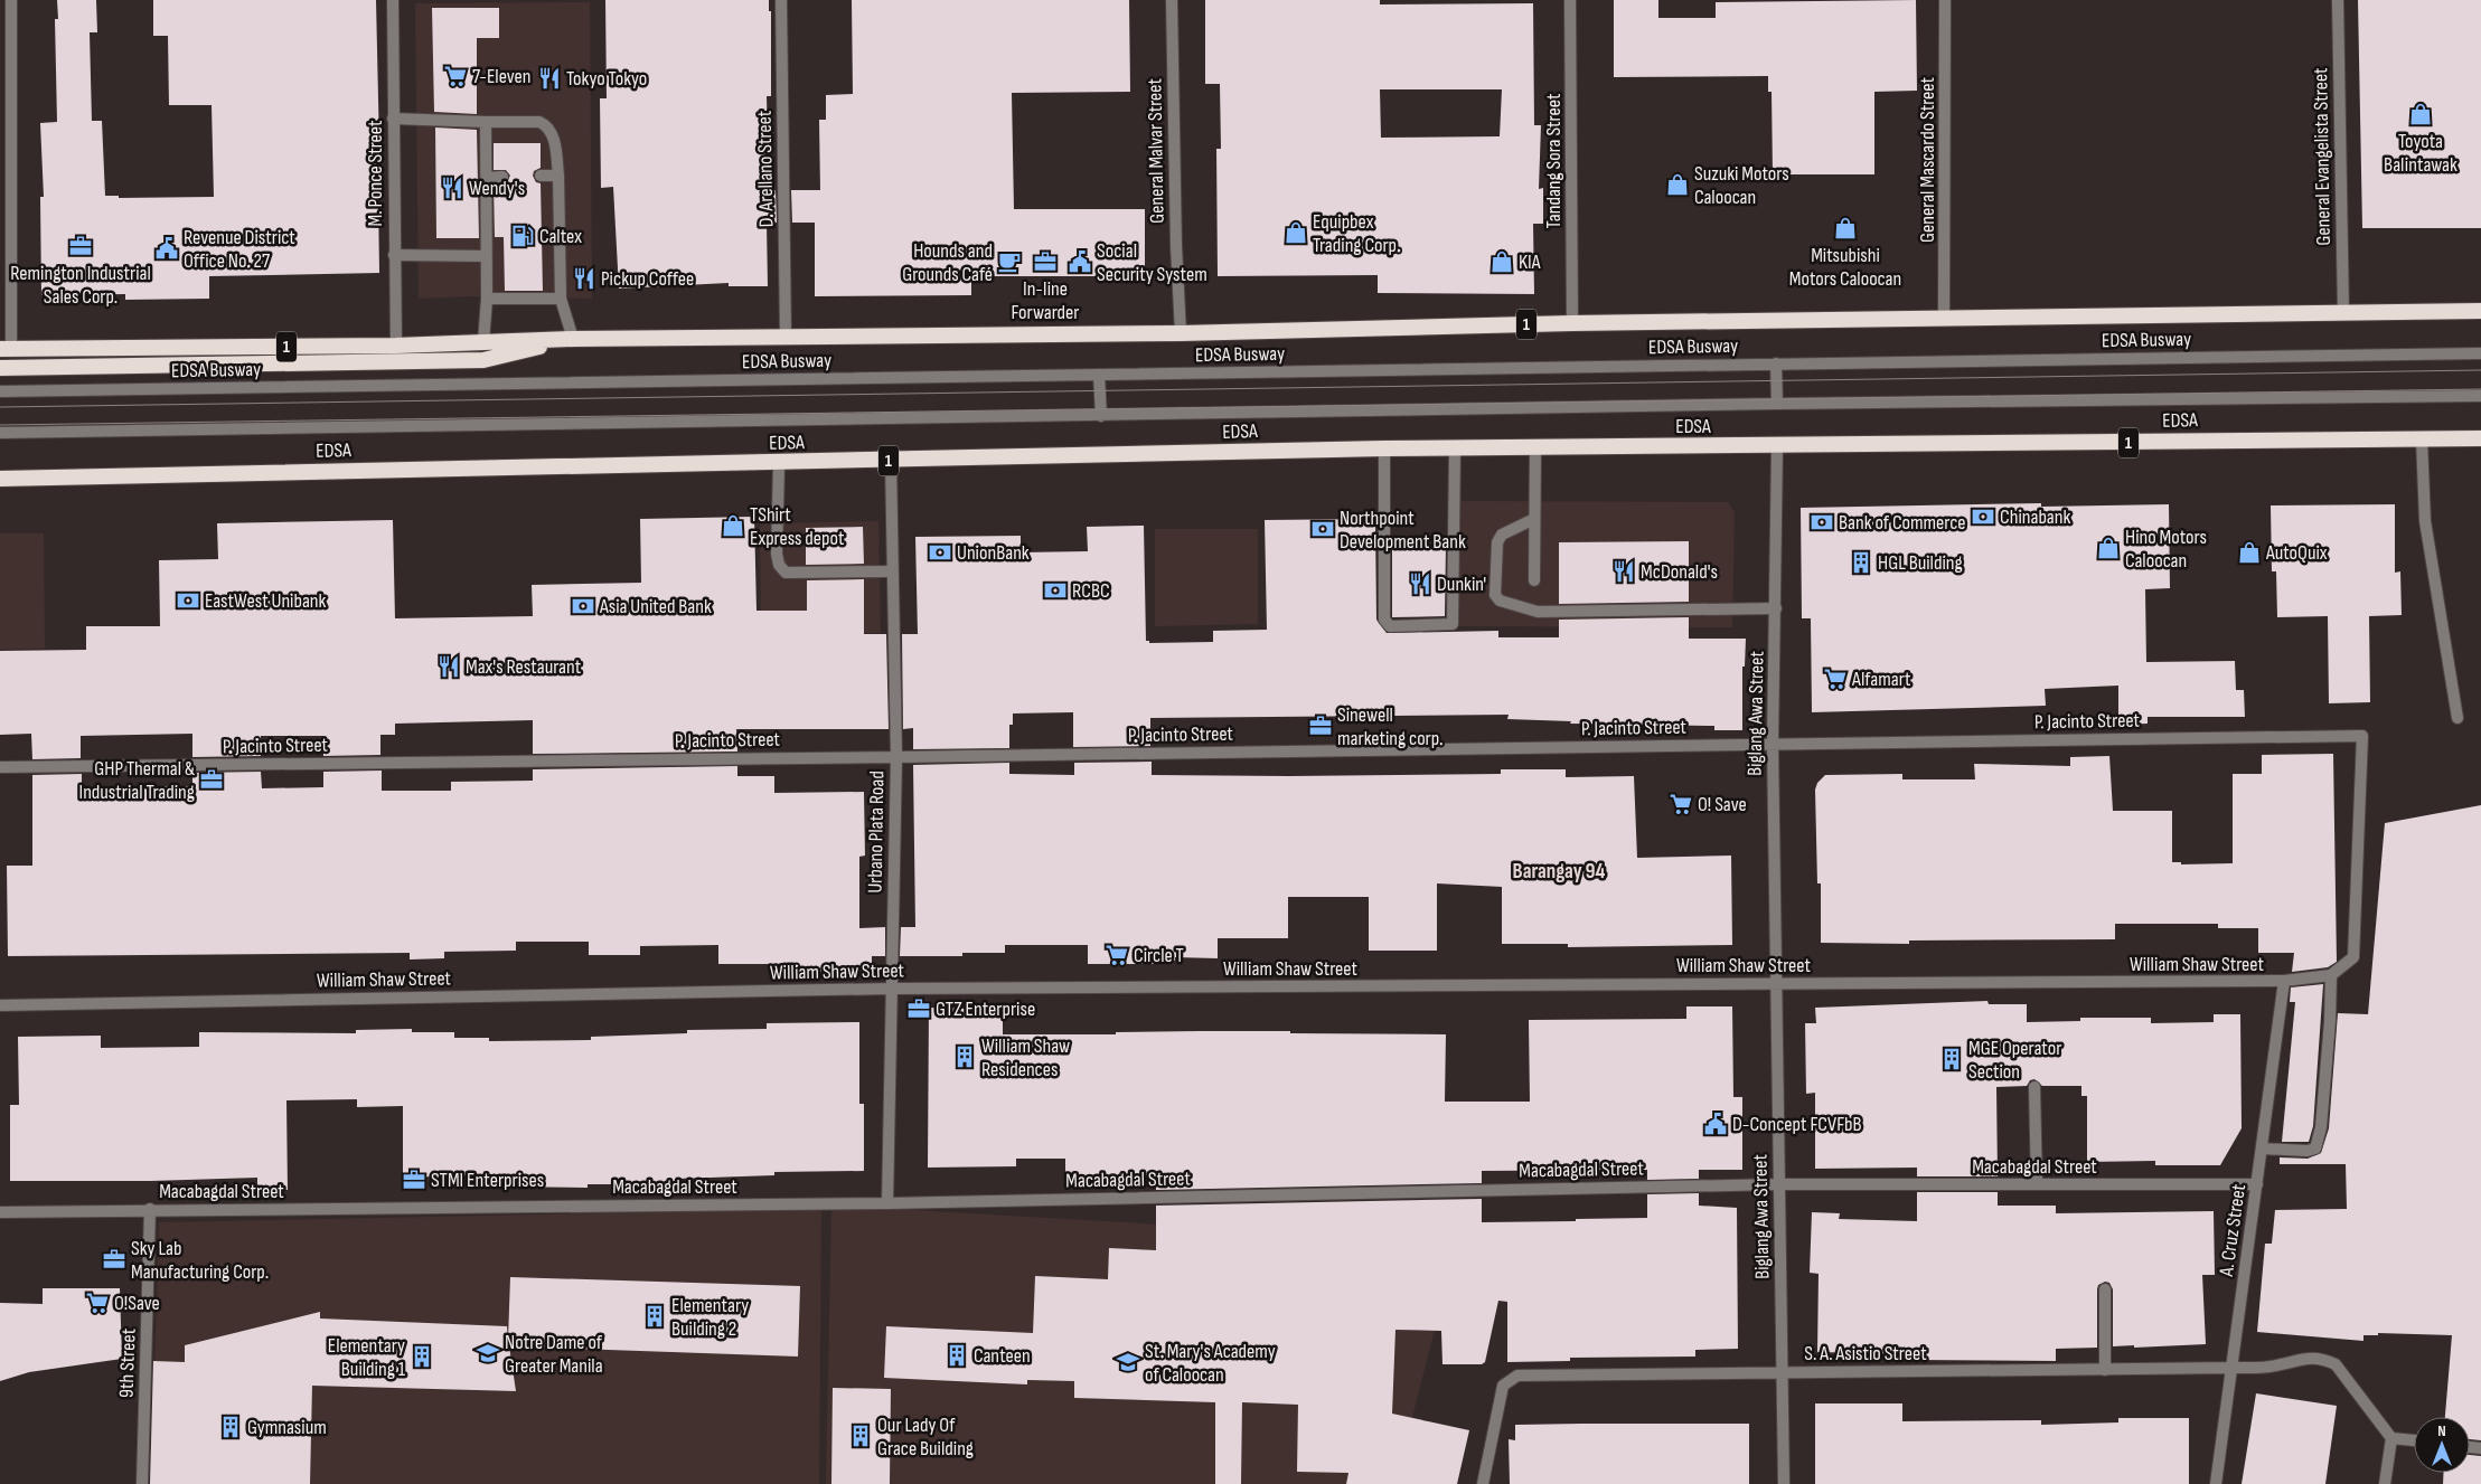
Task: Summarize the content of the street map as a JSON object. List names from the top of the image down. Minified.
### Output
{"streets":{"highway":["1","EDSA"],"street":["General Malvar Street","General Evangelista Street","General Mascardo Street","Tandang Sora Street","D. Arellano Street","M. Ponce Street","EDSA Busway","Biglang Awa Street","P. Jacinto Street","Urbano Plata Road","William Shaw Street","Macabagdal Street","A. Cruz Street","S. A. Asistio Street","9th Street"]},"crossings":[["General Malvar Street","1"],["General Evangelista Street","1"],["General Mascardo Street","1"],["Tandang Sora Street","1"],["D. Arellano Street","1"],["M. Ponce Street","1"],["EDSA","Biglang Awa Street"],["EDSA","Urbano Plata Road"],["Biglang Awa Street","P. Jacinto Street"],["Biglang Awa Street","William Shaw Street"],["Biglang Awa Street","Macabagdal Street"],["Biglang Awa Street","S. A. Asistio Street"],["P. Jacinto Street","Urbano Plata Road"],["P. Jacinto Street","William Shaw Street"],["Urbano Plata Road","William Shaw Street"],["Urbano Plata Road","Macabagdal Street"],["William Shaw Street","A. Cruz Street"],["Macabagdal Street","A. Cruz Street"],["Macabagdal Street","9th Street"],["A. Cruz Street","S. A. Asistio Street"]],"districts":["Barangay 94"],"places":{"supermarket":["7-Eleven","Alfamart","O! Save","Circle T","O!Save"],"restaurant":["Tokyo Tokyo","Wendy's","Pickup Coffee","McDonald's","Dunkin'","Max's Restaurant"],"shop":["Toyota Balintawak","Suzuki Motors Caloocan","Mitsubishi Motors Caloocan","Equipbex Trading Corp.","KIA","TShirt Express depot","Hino Motors Caloocan","AutoQuix"],"fuel station":["Caltex"],"office":["Remington Industrial Sales Corp.","In-line Forwarder","Sinewell marketing corp.","GHP Thermal & Industrial Trading","GTZ Enterprise","STMI Enterprises","Sky Lab Manufacturing Corp."],"public building":["Revenue District Office No. 27","Social Security System","D-Concept FCVFbB"],"cafe":["Hounds and Grounds Café"],"bank":["Chinabank","Bank of Commerce","Northpoint Development Bank","UnionBank","RCBC","EastWest Unibank","Asia United Bank"],"building":["HGL Building","William Shaw Residences","MGE Operator Section","Elementary Building 2","Canteen","Elementary Building 1","Gymnasium","Our Lady Of Grace Building"],"school or university":["Notre Dame of Greater Manila","St. Mary's Academy of Caloocan"]},"north":"top"}
